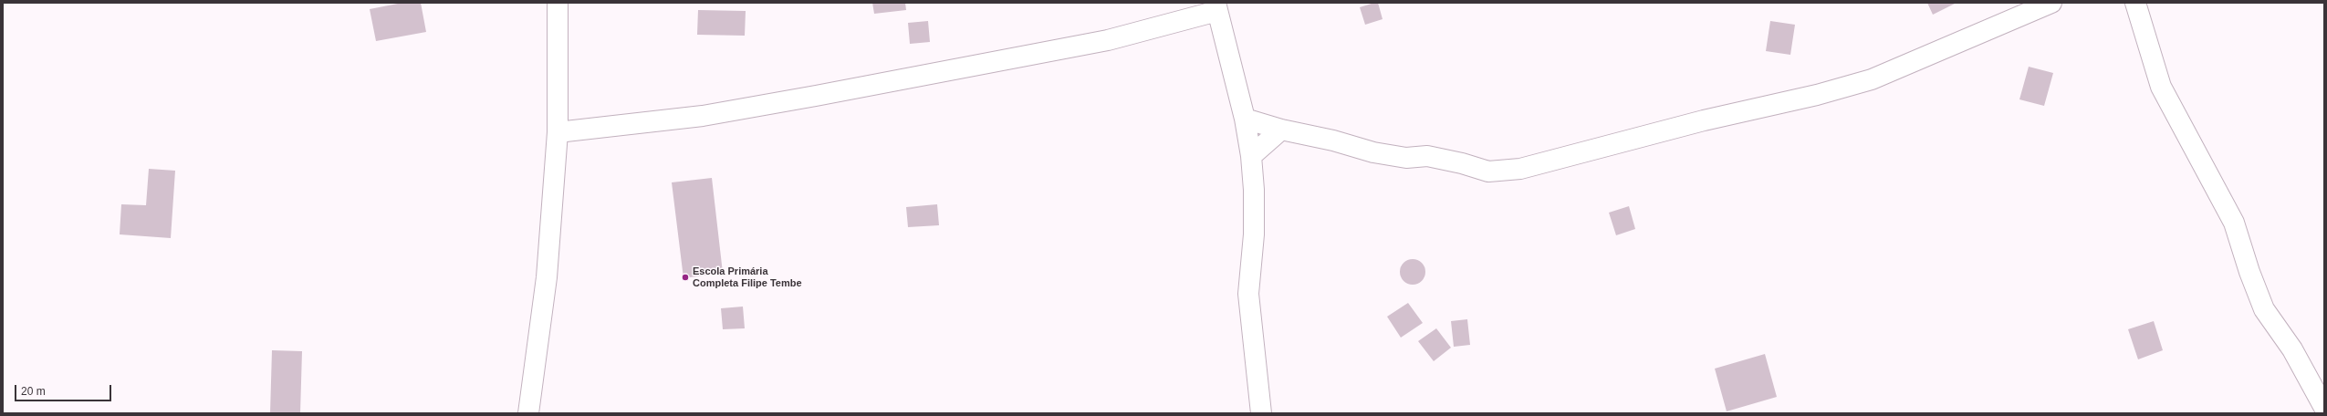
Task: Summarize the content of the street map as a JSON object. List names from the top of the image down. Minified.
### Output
{"places":["Escola Primária Completa Filipe Tembe"],"scale_bar":"20 m"}
